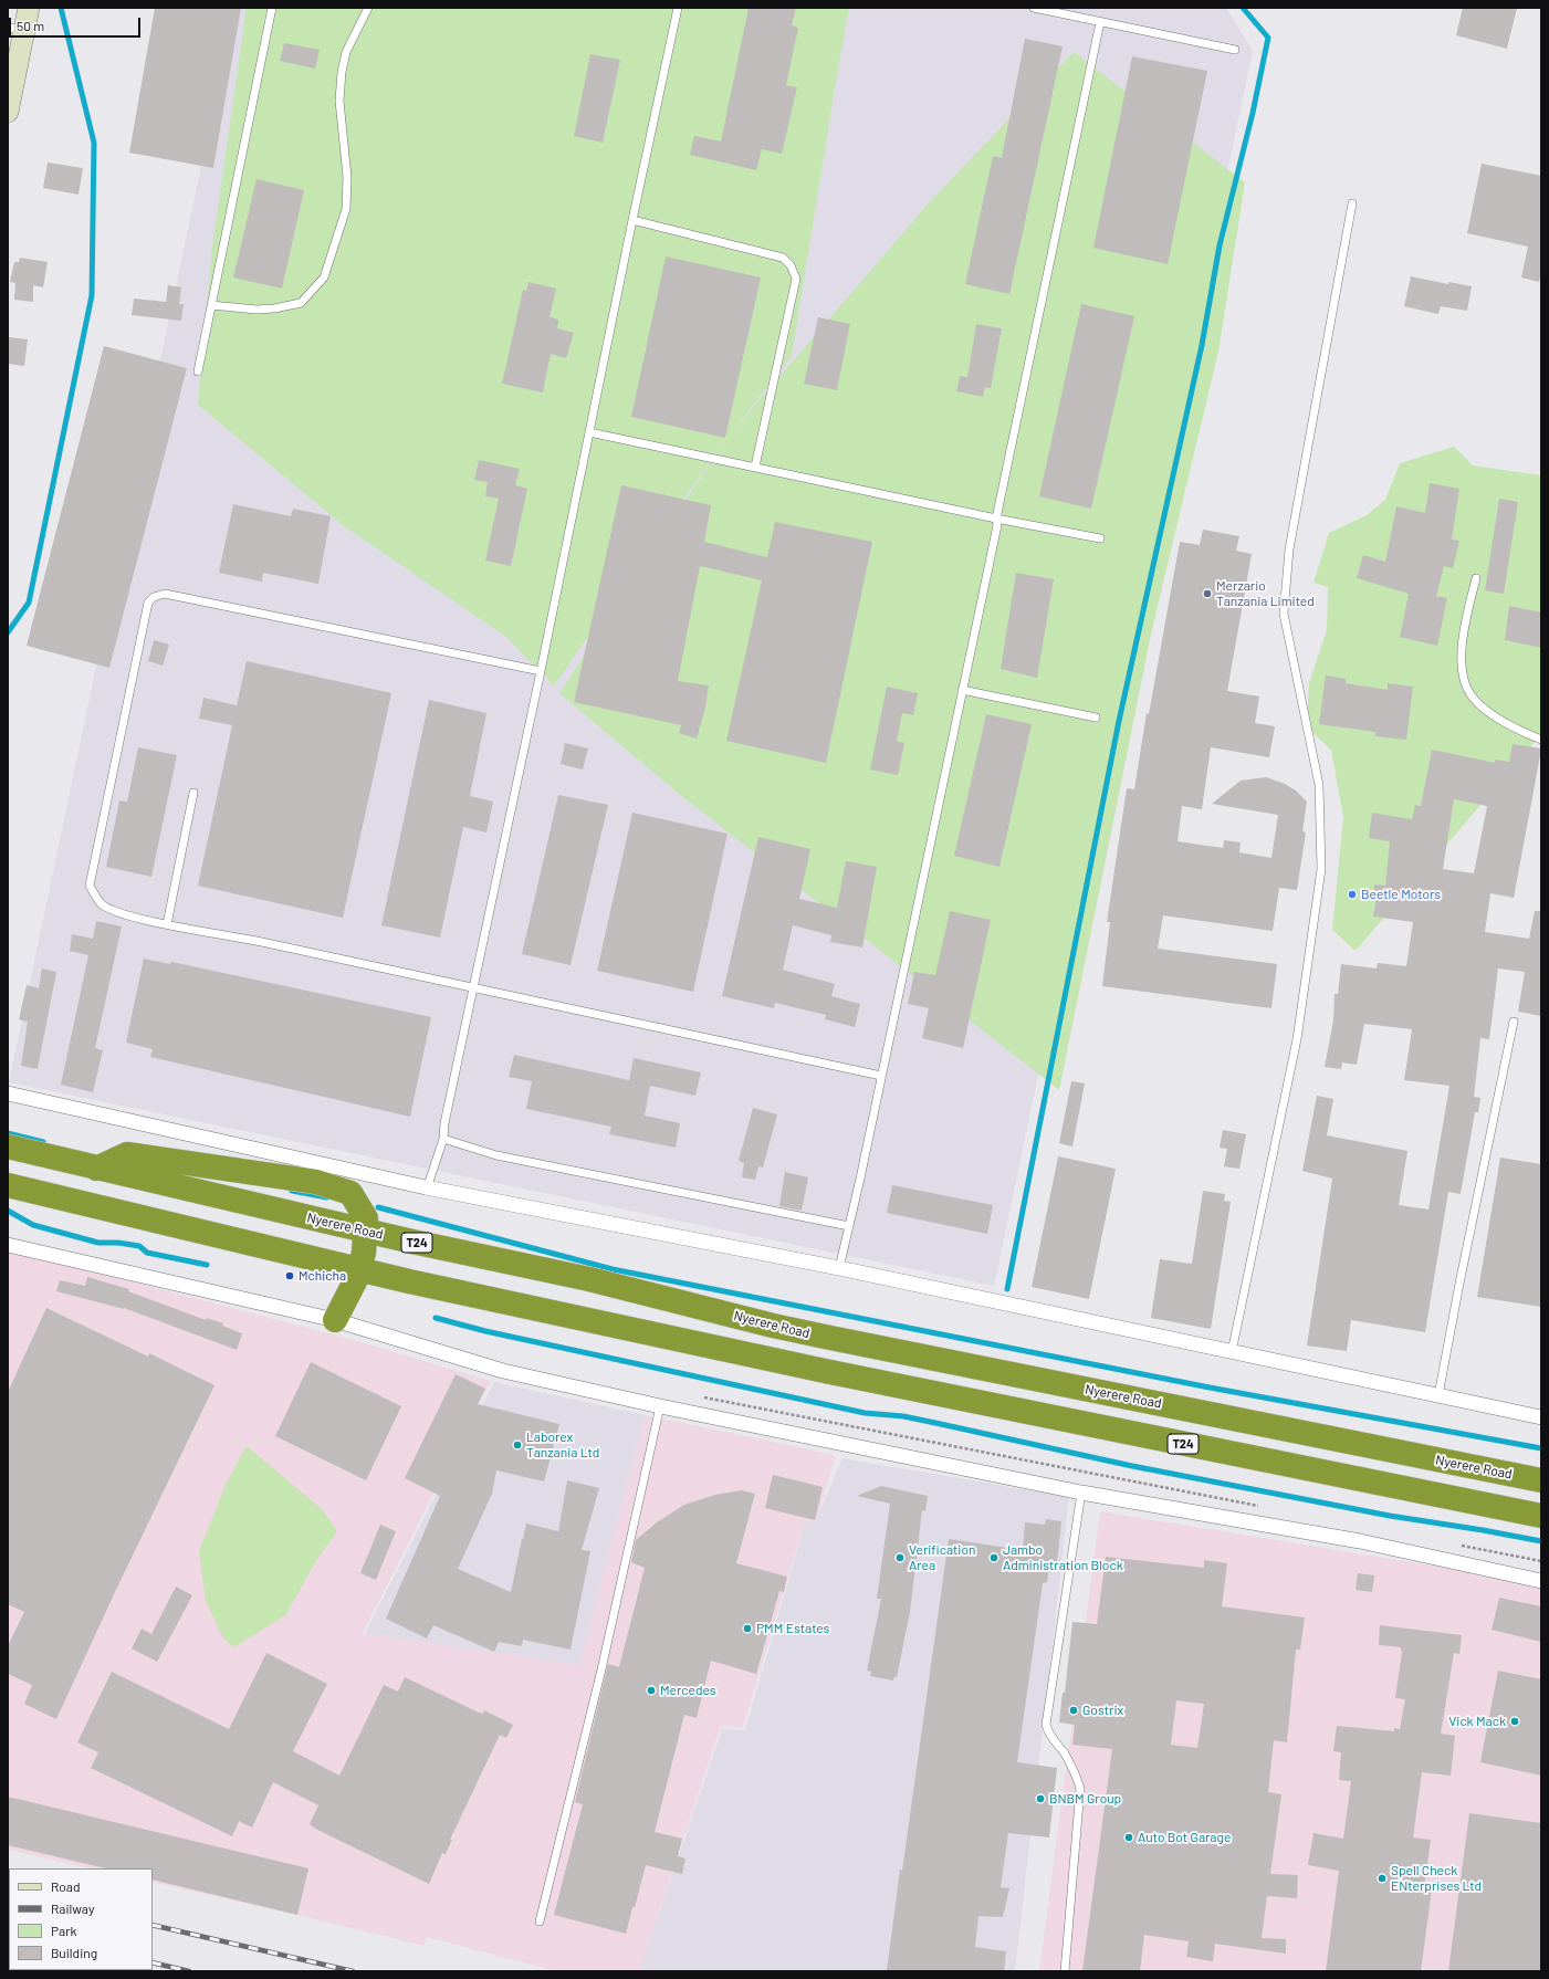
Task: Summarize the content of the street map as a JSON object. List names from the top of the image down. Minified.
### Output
{"streets":{"highway":["Nyerere Road","T24"]},"places":["Merzario Tanzania Limited","Beetle Motors","Mchicha","Laborex Tanzania Ltd","Verification Area","Jambo Administration Block","PMM Estates","Mercedes","Gostrix","Vick Mack","BNBM Group","Auto Bot Garage","Spell Check ENterprises Ltd"],"legend":["Road","Railway","Park","Building"],"scale_bar":"50 m"}
